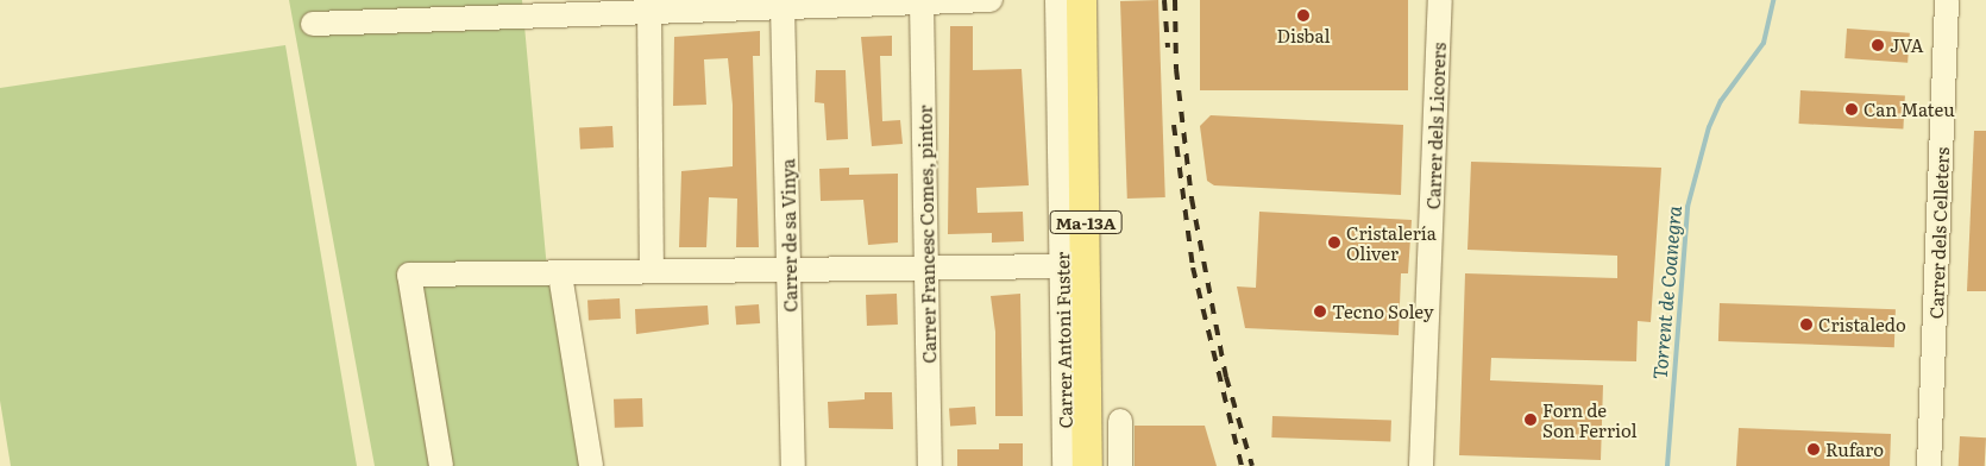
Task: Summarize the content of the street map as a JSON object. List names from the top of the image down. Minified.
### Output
{"streets":{"main road":["Ma-13A"],"street":["Carrer dels Licorers","Carrer dels Celleters","Carrer Francesc Comes, pintor","Carrer de sa Vinya","Carrer Antoni Fuster"]},"water":["Torrent de Coanegra"],"places":["Disbal","JVA","Can Mateu","Cristalería Oliver","Tecno Soley","Cristaledo","Forn de Son Ferriol","Rufaro"]}
